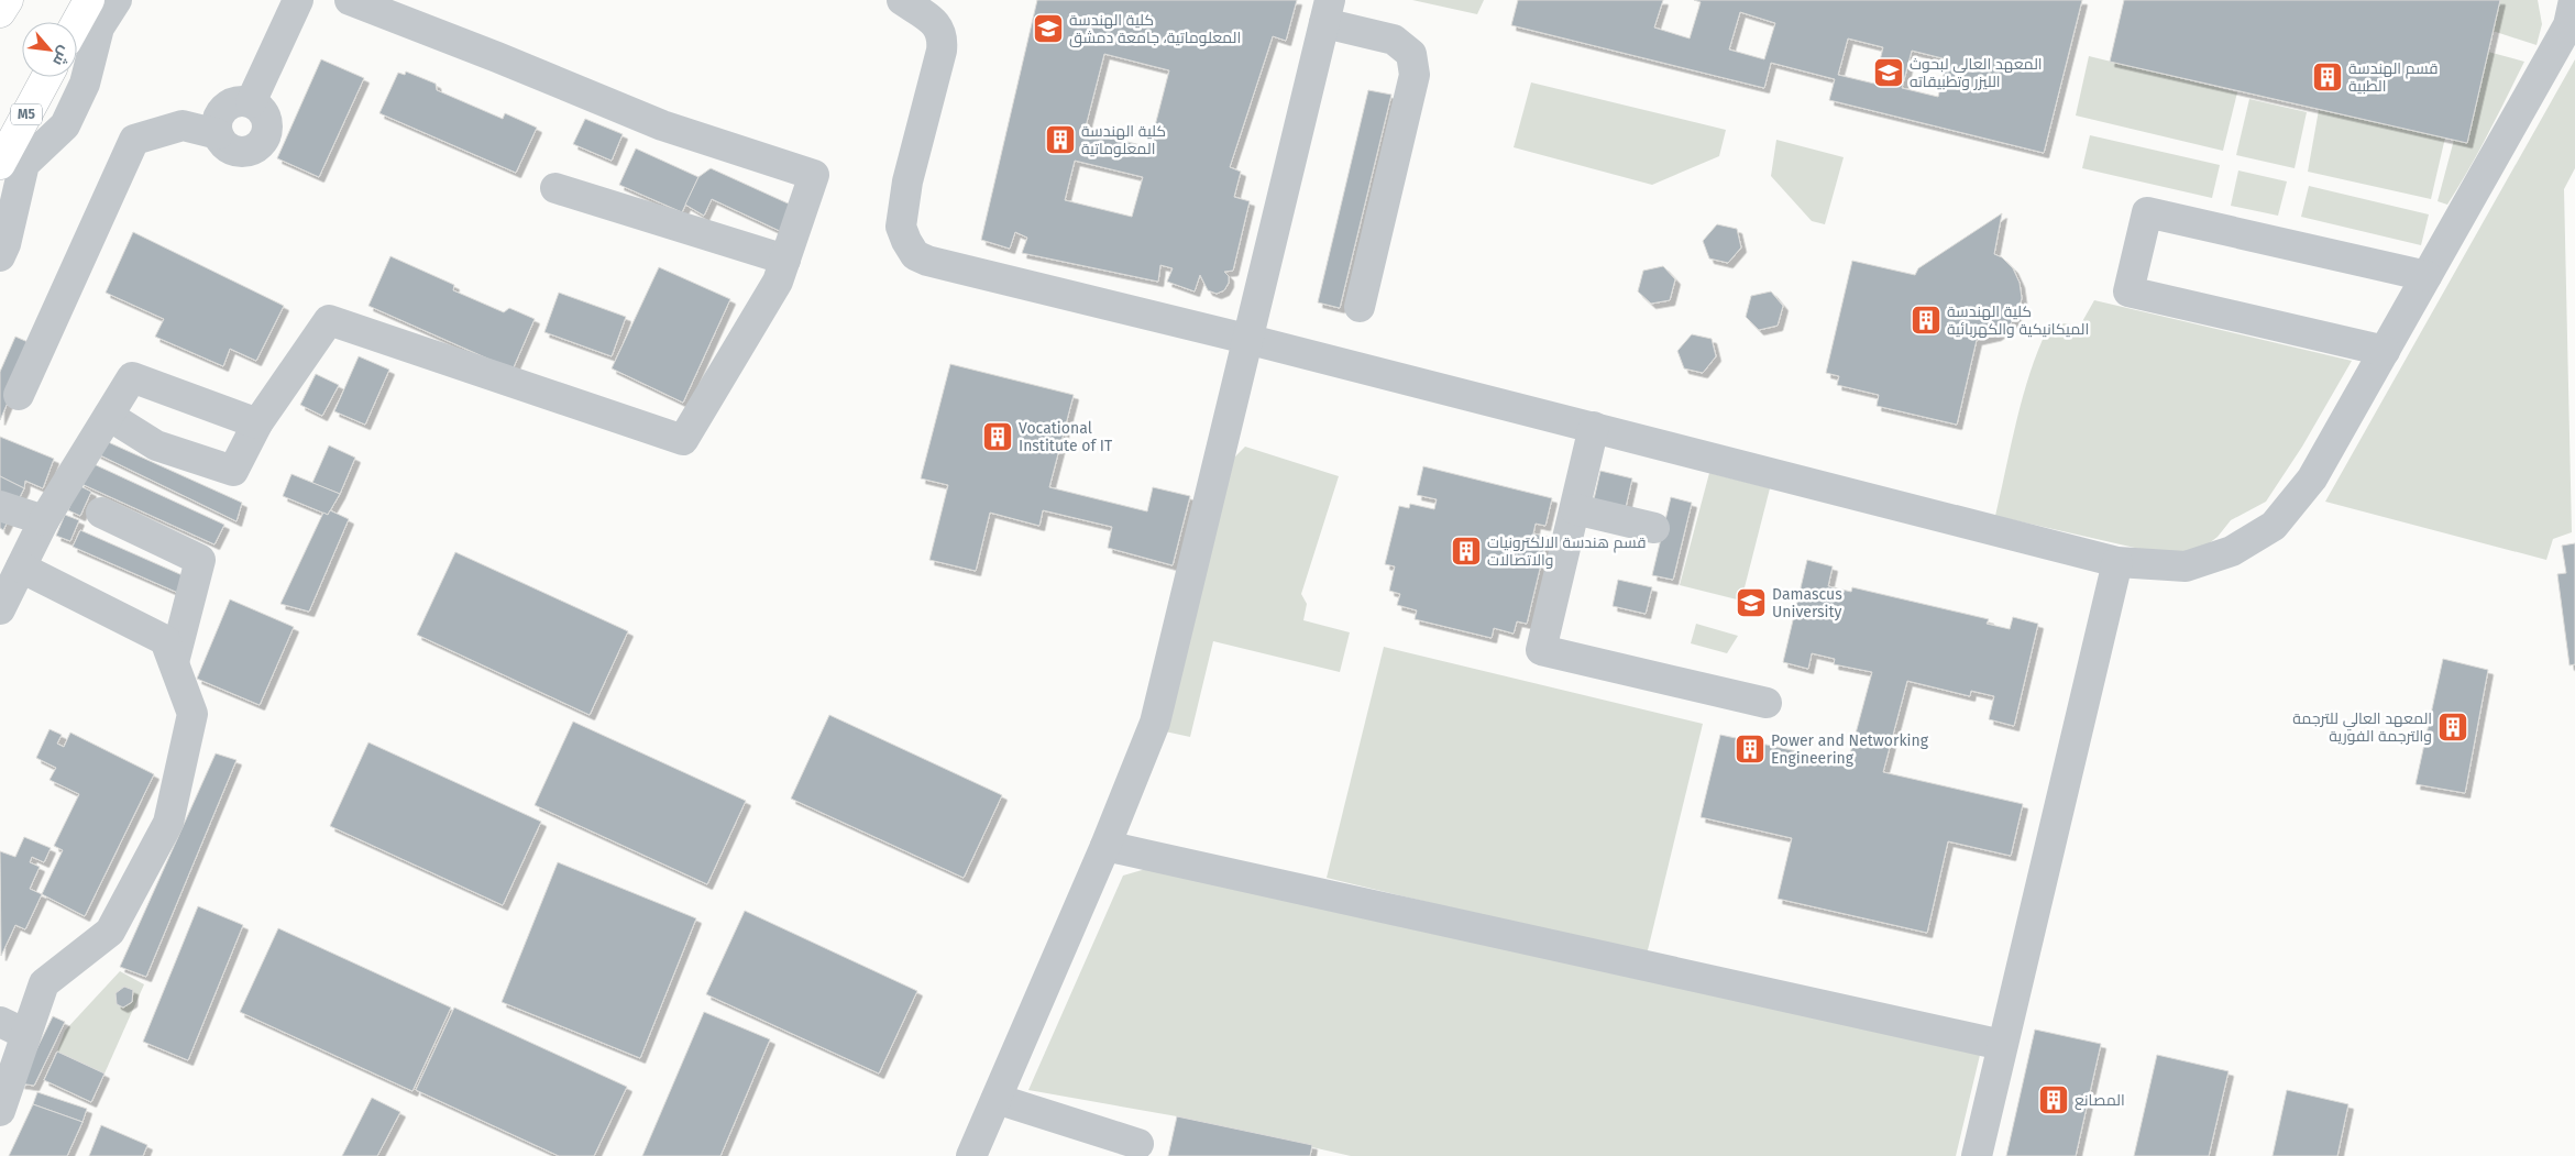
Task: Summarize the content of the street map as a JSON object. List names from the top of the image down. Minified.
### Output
{"streets":{"highway":["M5"]},"places":{"school or university":["كلية الهندسة المعلوماتية، جامعة دمشق","المعهد العالي لبحوث الليزر وتطبيقاته","Damascus University"],"building":["قسم الهندسة الطبية","كلية الهندسة المعلوماتية","كلية الهندسة الميكانيكية والكهربائية","Vocational Institute of IT","قسم هندسة الالكترونيات والاتصالات","المعهد العالي للترجمة والترجمة الفورية","Power and Networking Engineering","المصانع"]},"north":"bottom right"}
